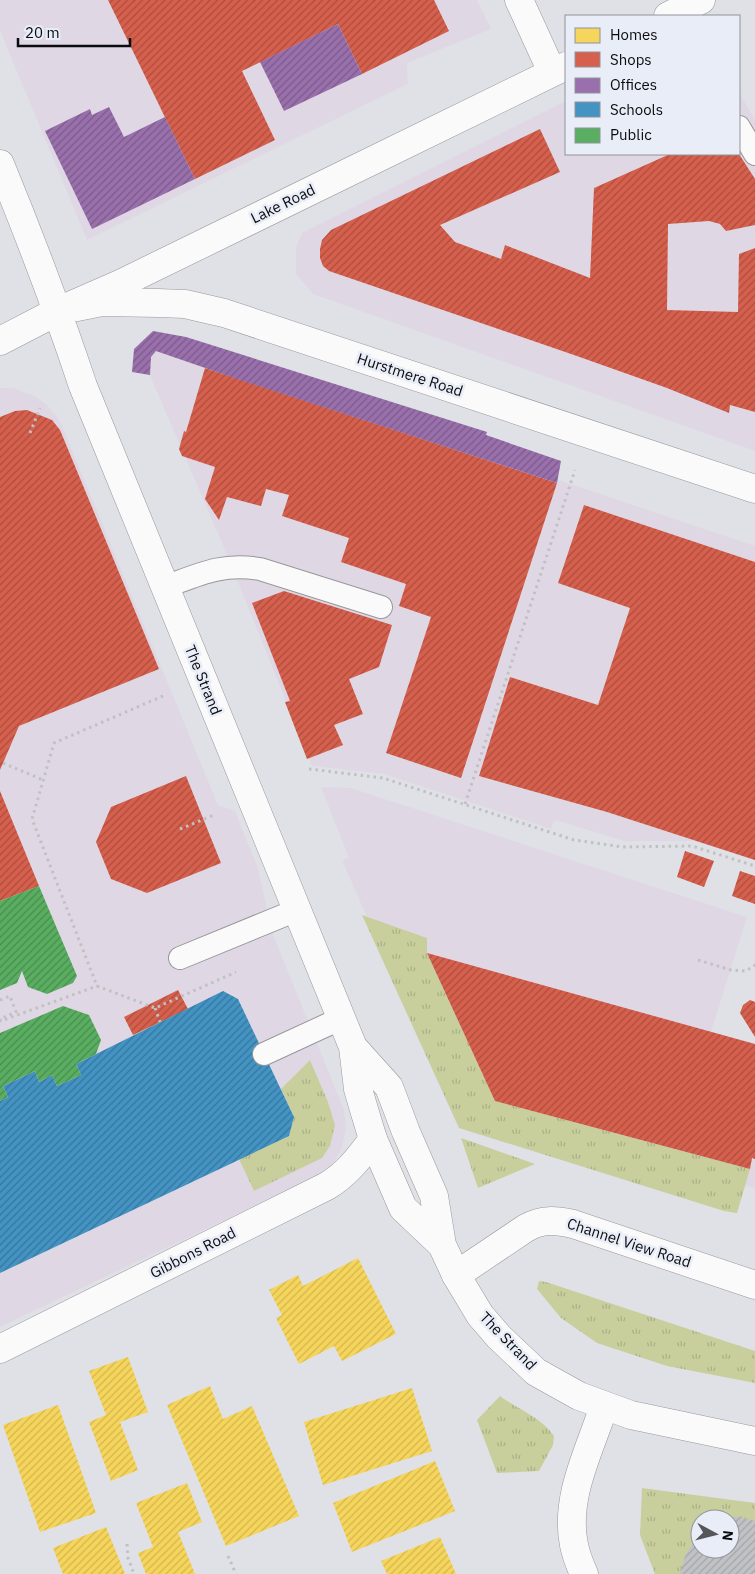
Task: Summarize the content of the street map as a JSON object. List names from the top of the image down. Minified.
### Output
{"streets":{"street":["Lake Road","Hurstmere Road","The Strand","Channel View Road","Gibbons Road"]},"crossings":[["Lake Road","Hurstmere Road"],["Lake Road","The Strand"],["Hurstmere Road","The Strand"],["The Strand","Channel View Road"],["The Strand","Gibbons Road"]],"legend":["Homes","Shops","Offices","Schools","Public"],"scale_bar":"20 m","north":"right"}
